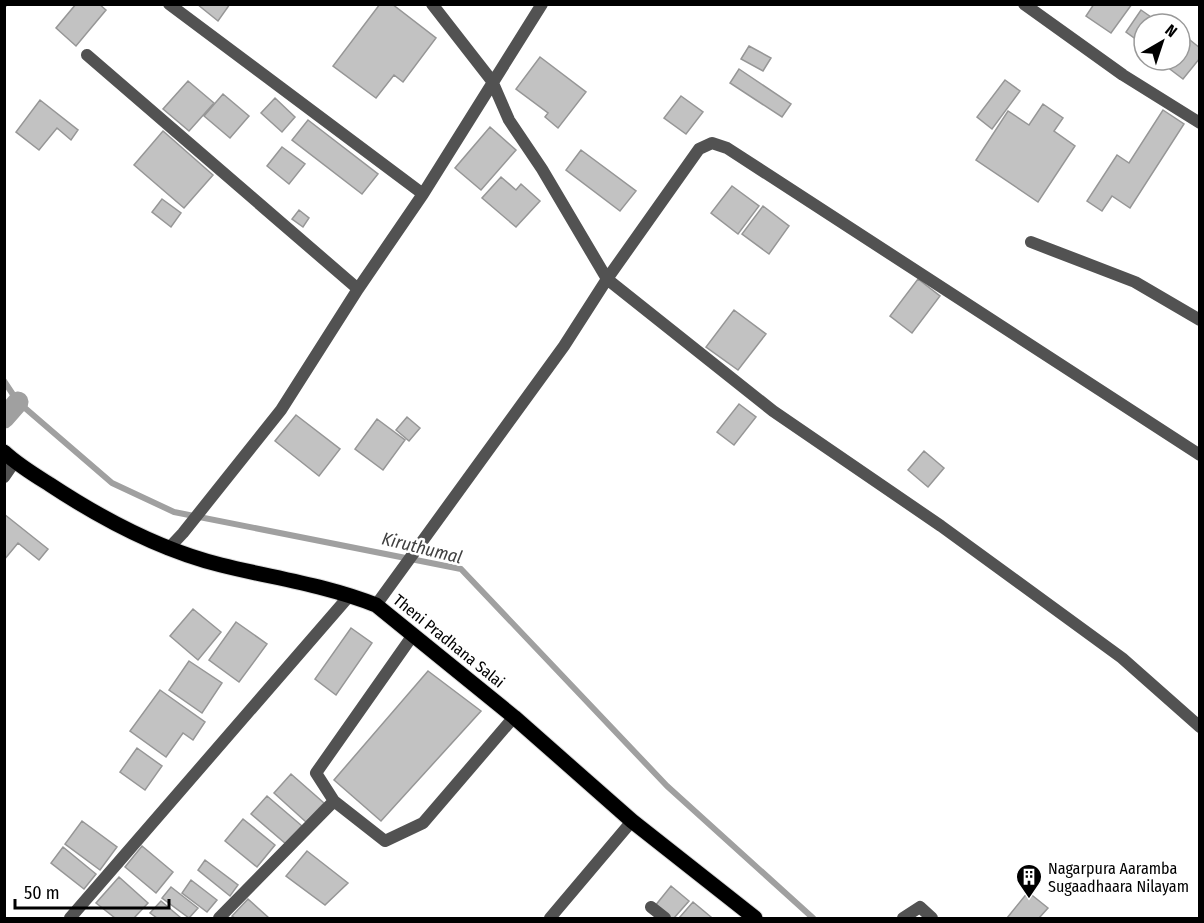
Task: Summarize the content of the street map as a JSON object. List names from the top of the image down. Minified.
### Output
{"streets":{"main road":["Theni Pradhana Salai"]},"water":["Kiruthumal"],"places":{"building":["Nagarpura Aaramba Sugaadhaara Nilayam"]},"scale_bar":"50 m","north":"top right"}
